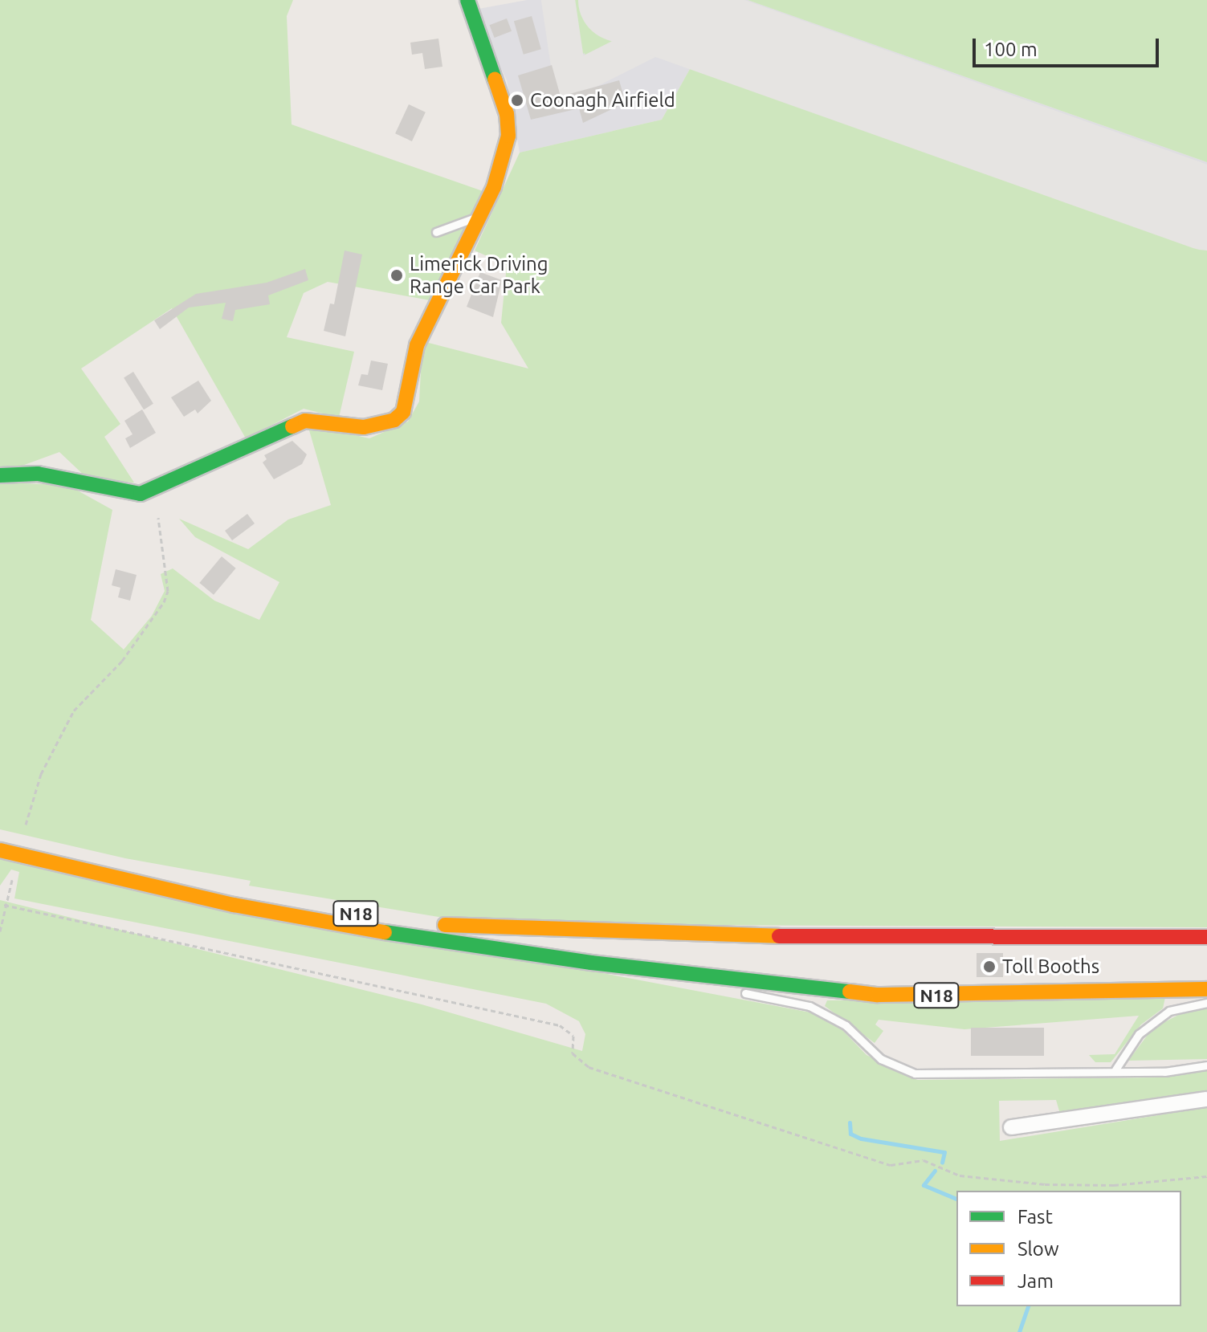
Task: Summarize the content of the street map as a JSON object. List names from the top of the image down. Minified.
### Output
{"streets":{"main road":["N18"]},"places":["Coonagh Airfield","Limerick Driving Range Car Park","Toll Booths"],"legend":["Fast","Slow","Jam"],"scale_bar":"100 m"}
